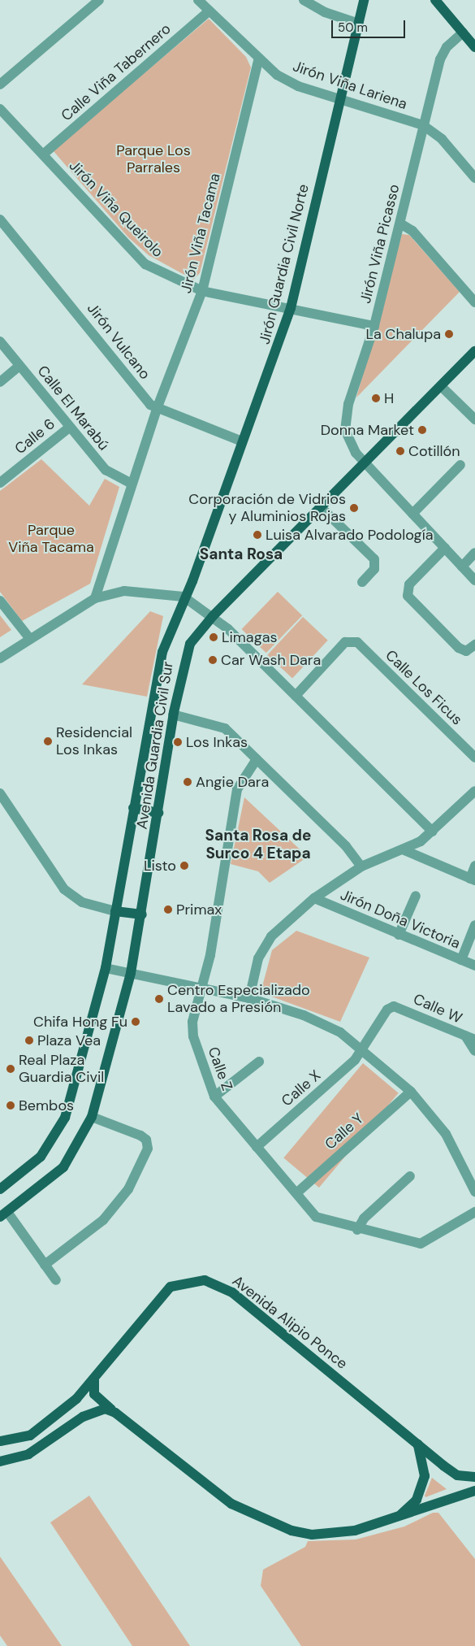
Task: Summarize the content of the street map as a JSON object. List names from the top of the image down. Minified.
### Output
{"streets":{"main road":["Jirón Guardia Civil Norte","Avenida Guardia Civil Sur","Avenida Alipio Ponce"],"street":["Calle Viña Tabernero","Jirón Viña Lariena","Jirón Viña Queirolo","Jirón Viña Tacama","Jirón Viña Picasso","Jirón Vulcano","Calle El Marabú","Calle 6","Calle Los Ficus","Jirón Doña Victoria","Calle W","Calle Z","Calle X","Calle Y"]},"crossings":[["Calle Viña Tabernero","Jirón Viña Lariena"],["Calle Viña Tabernero","Jirón Viña Queirolo"],["Jirón Viña Lariena","Jirón Viña Tacama"],["Jirón Viña Lariena","Jirón Viña Picasso"],["Jirón Viña Lariena","Jirón Guardia Civil Norte"],["Jirón Viña Queirolo","Jirón Viña Tacama"],["Jirón Viña Queirolo","Jirón Viña Picasso"],["Jirón Viña Queirolo","Jirón Guardia Civil Norte"],["Jirón Viña Tacama","Jirón Vulcano"],["Jirón Viña Tacama","Calle El Marabú"],["Jirón Viña Picasso","Avenida Guardia Civil Sur"],["Jirón Guardia Civil Norte","Jirón Vulcano"],["Calle El Marabú","Calle 6"],["Calle W","Calle X"],["Calle Z","Calle X"],["Calle Z","Calle Y"]],"districts":["Santa Rosa","Santa Rosa de Surco 4 Etapa"],"parks":["Parque Los Parrales","Parque Viña Tacama"],"places":["La Chalupa","H","Donna Market","Cotillón","Corporación de Vidrios y Aluminios Rojas","Luisa Alvarado Podología","Limagas","Car Wash Dara","Residencial Los Inkas","Los Inkas","Angie Dara","Listo","Primax","Centro Especializado Lavado a Presión","Chifa Hong Fu","Plaza Vea","Real Plaza Guardia Civil","Bembos"],"scale_bar":"50 m"}
